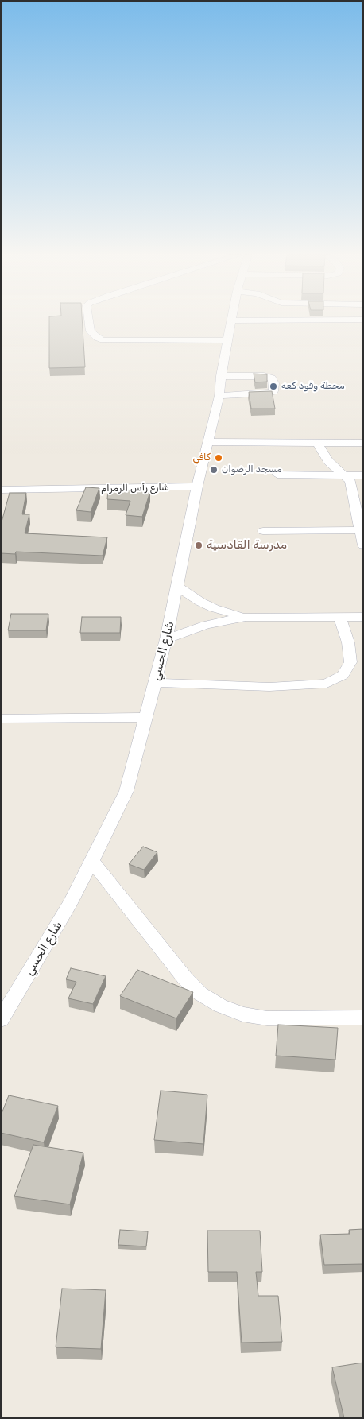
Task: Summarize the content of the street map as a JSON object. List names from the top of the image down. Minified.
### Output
{"streets":{"street":["شارع رأس الرمرام","شارع الحسي"]},"crossings":[["شارع رأس الرمرام","شارع الحسي"]],"places":["محطة وقود كعه","كافي","مسجد الرضوان","مدرسة القادسية"]}
